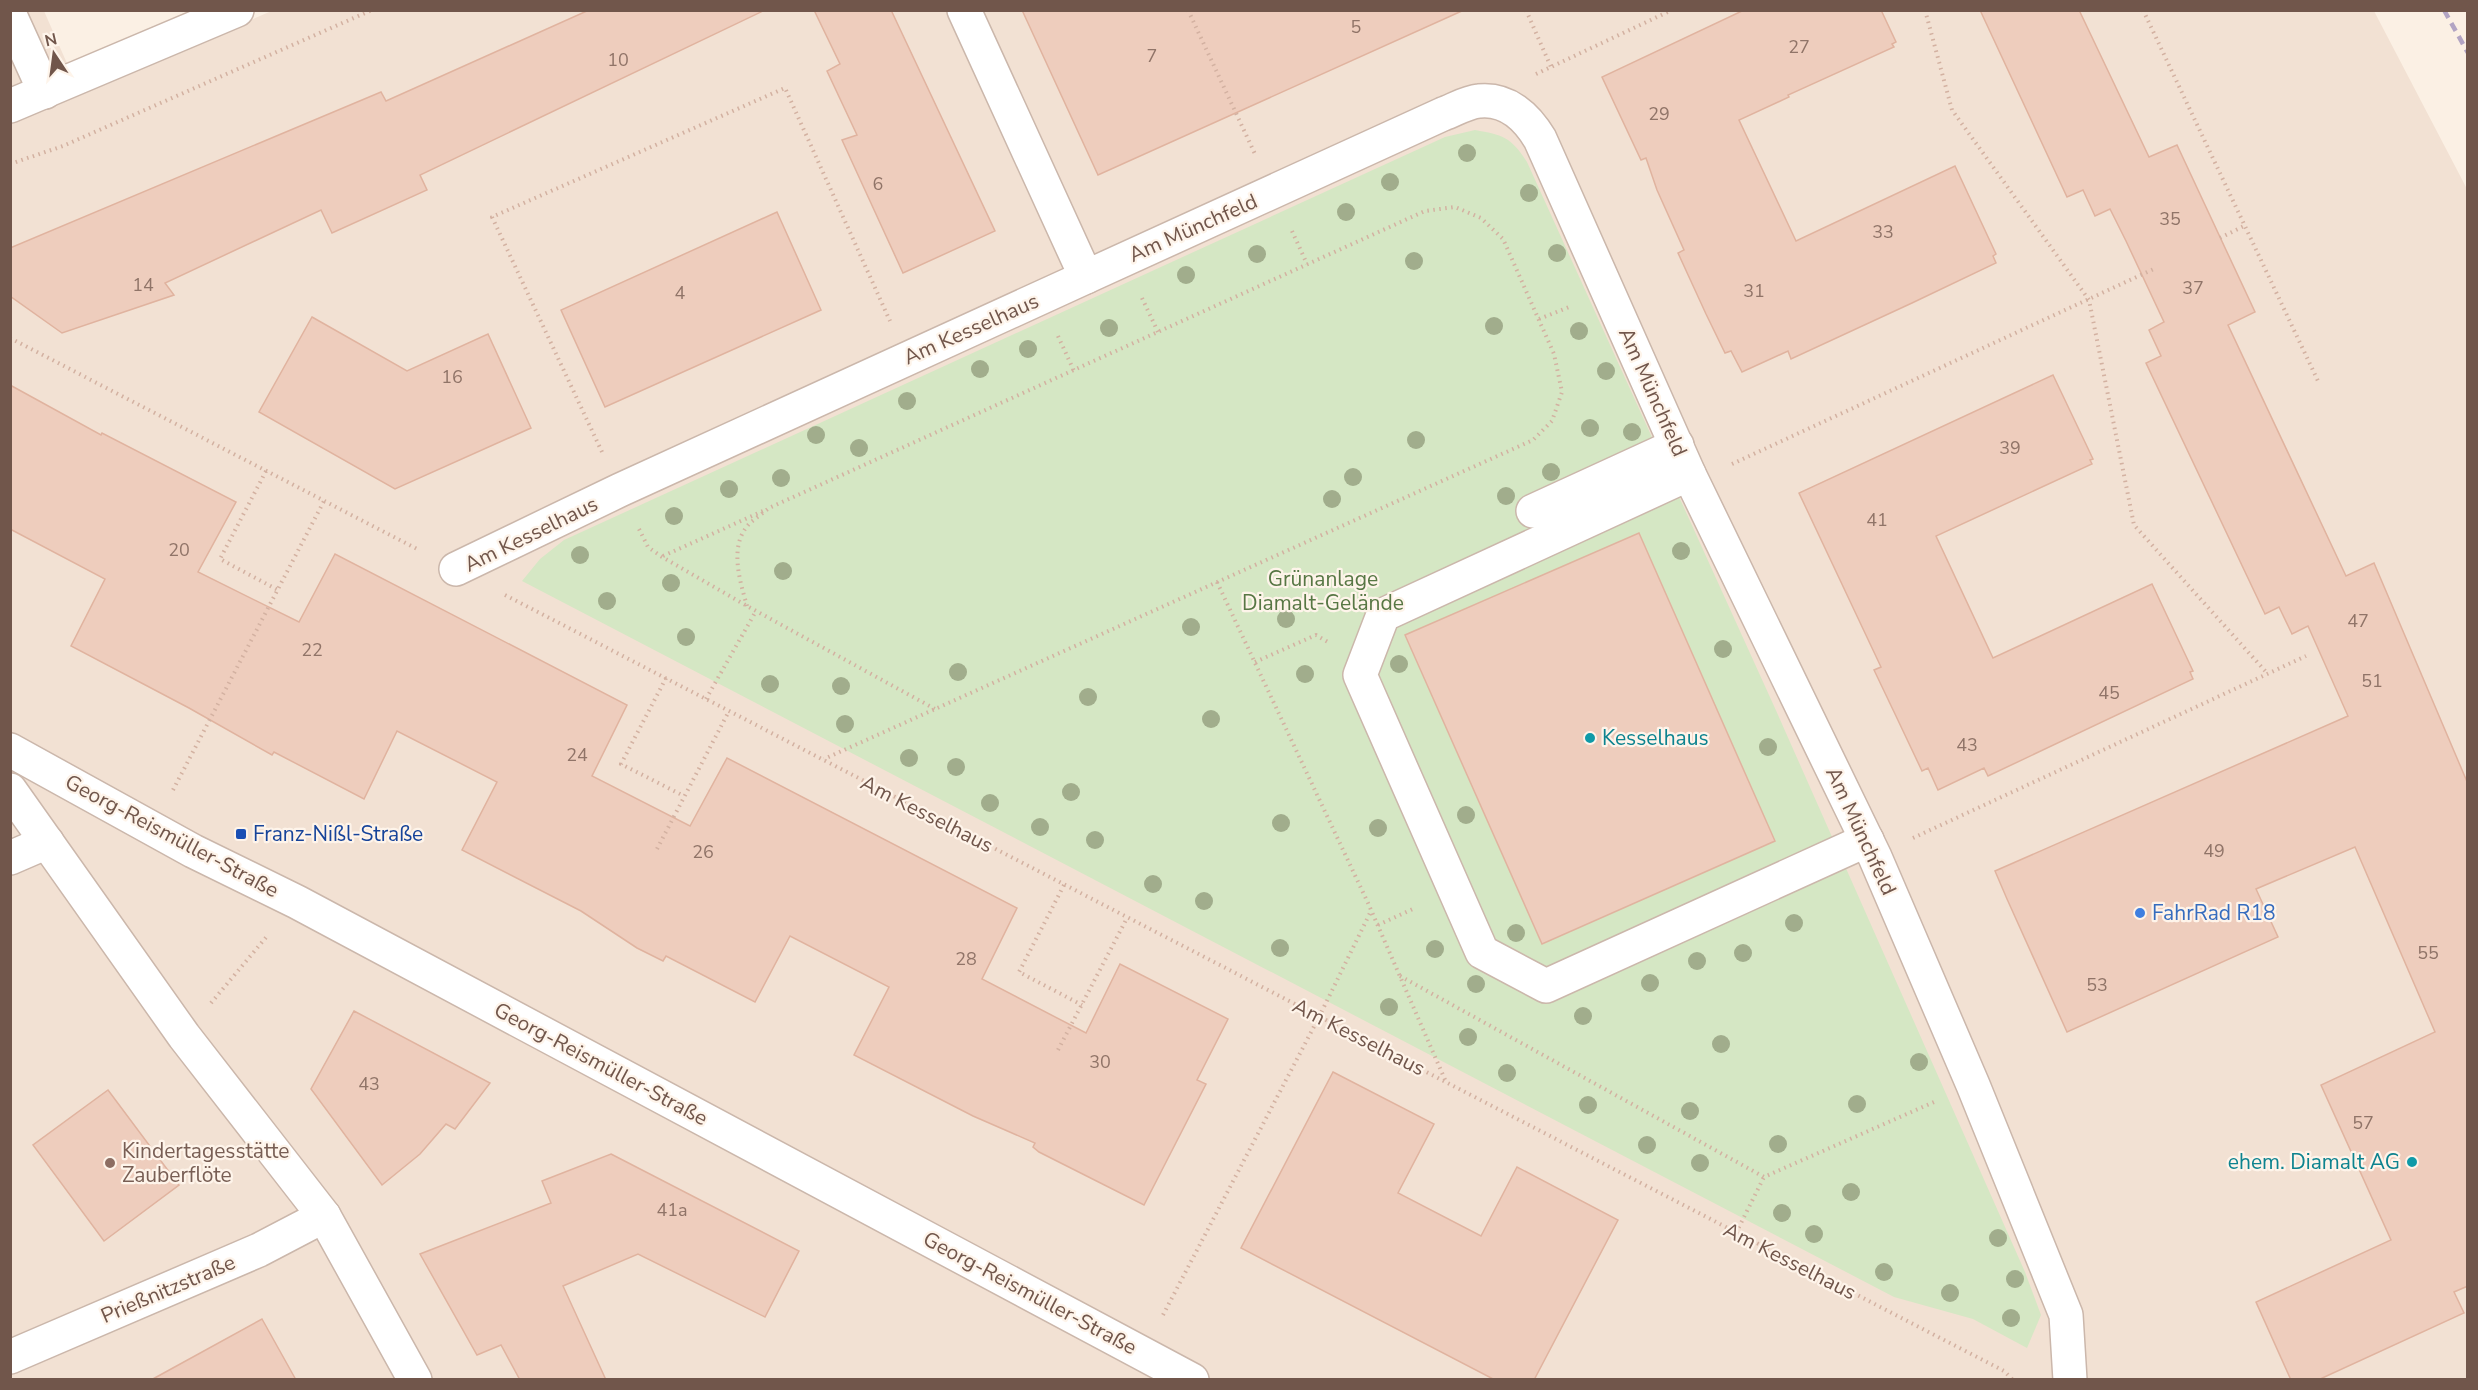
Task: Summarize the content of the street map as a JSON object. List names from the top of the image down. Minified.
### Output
{"streets":{"street":["Am Münchfeld","Am Kesselhaus","Georg-Reismüller-Straße","Prießnitzstraße"]},"crossings":[["Am Münchfeld","Am Kesselhaus"]],"parks":["Grünanlage Diamalt-Gelände"],"places":{"other":["Kesselhaus","FahrRad R18","ehem. Diamalt AG","Kindertagesstätte Zauberflöte"],"transit":["Franz-Nißl-Straße"]},"house_numbers":["5","27","7","10","29","6","35","33","14","37","31","4","16","39","41","20","47","22","51","45","43","24","49","26","55","28","53","30","43","57","41a"],"north":"top"}
